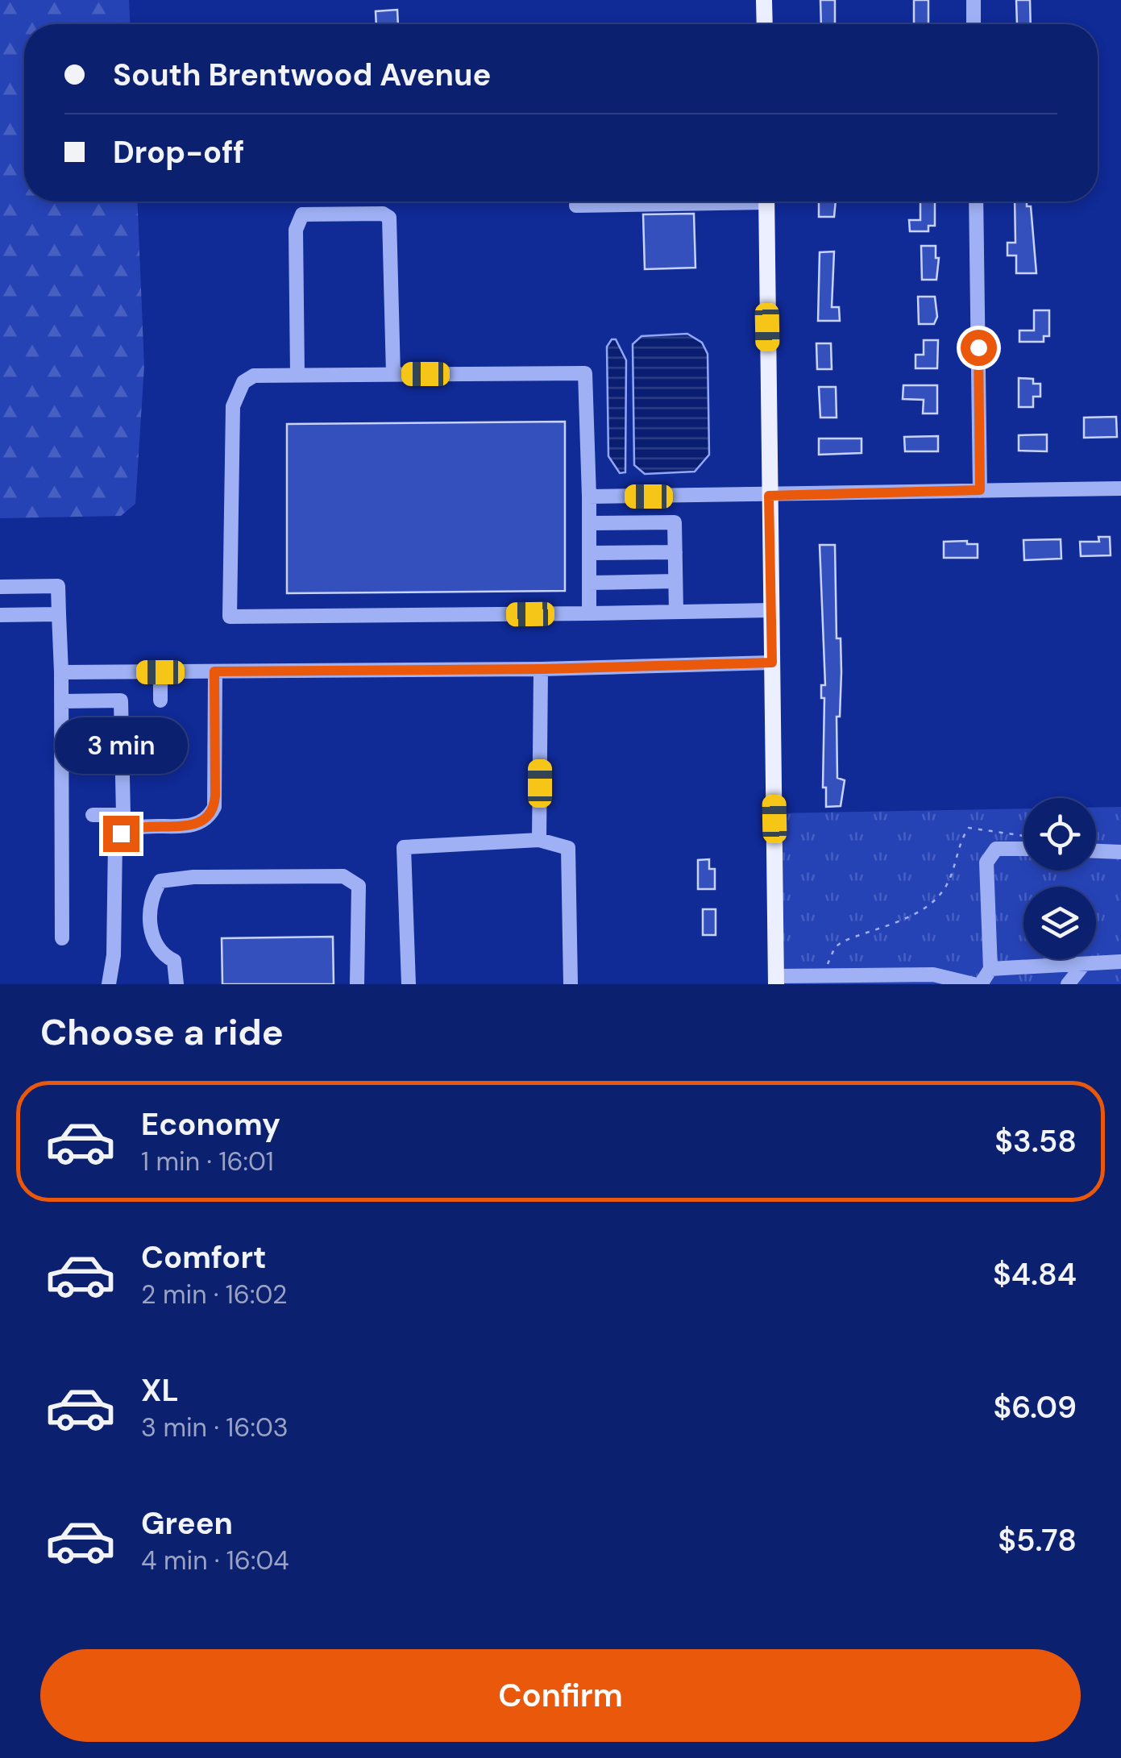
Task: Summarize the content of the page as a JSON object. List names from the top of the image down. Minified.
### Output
{"page":{"banner":["South Brentwood Avenue","Drop-off"],"bubble":"3 min","heading":"Choose a ride","list":[{"name":"Economy","note":"1 min · 16:01","value":"$3.58"},{"name":"Comfort","note":"2 min · 16:02","value":"$4.84"},{"name":"XL","note":"3 min · 16:03","value":"$6.09"},{"name":"Green","note":"4 min · 16:04","value":"$5.78"}],"buttons":"Confirm"}}
